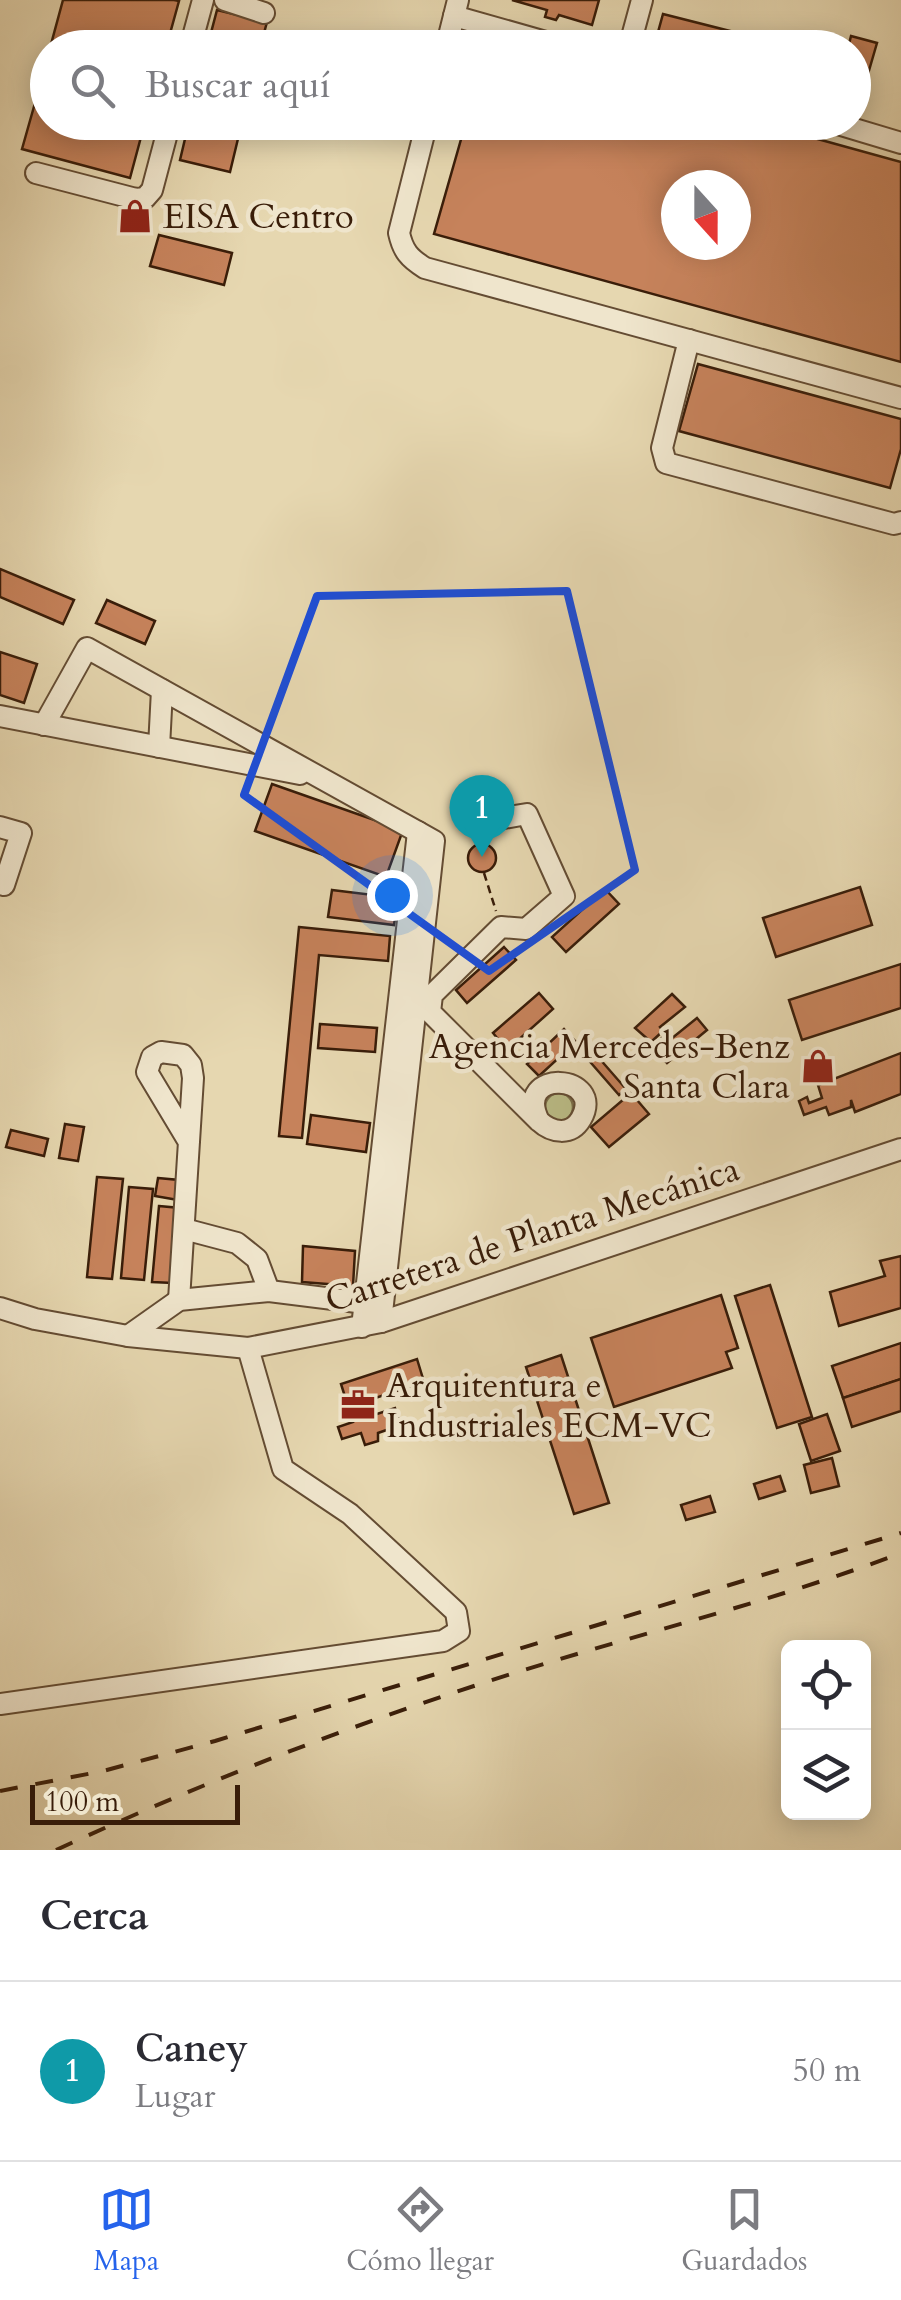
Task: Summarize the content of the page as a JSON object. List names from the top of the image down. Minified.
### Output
{"streets":{"street":["Carretera de Planta Mecánica"]},"places":{"shop":["EISA Centro","Agencia Mercedes-Benz Santa Clara"],"office":["Arquitentura e Industriales ECM-VC"]},"scale_bar":"100 m","north":"bottom","page":{"search":"Buscar aquí","pins":"1","scale":"100 m","heading":"Cerca","list":[{"mark":"1","name":"Caney","note":"Lugar","value":"50 m"}],"nav":["Mapa","Cómo llegar","Guardados"]}}
